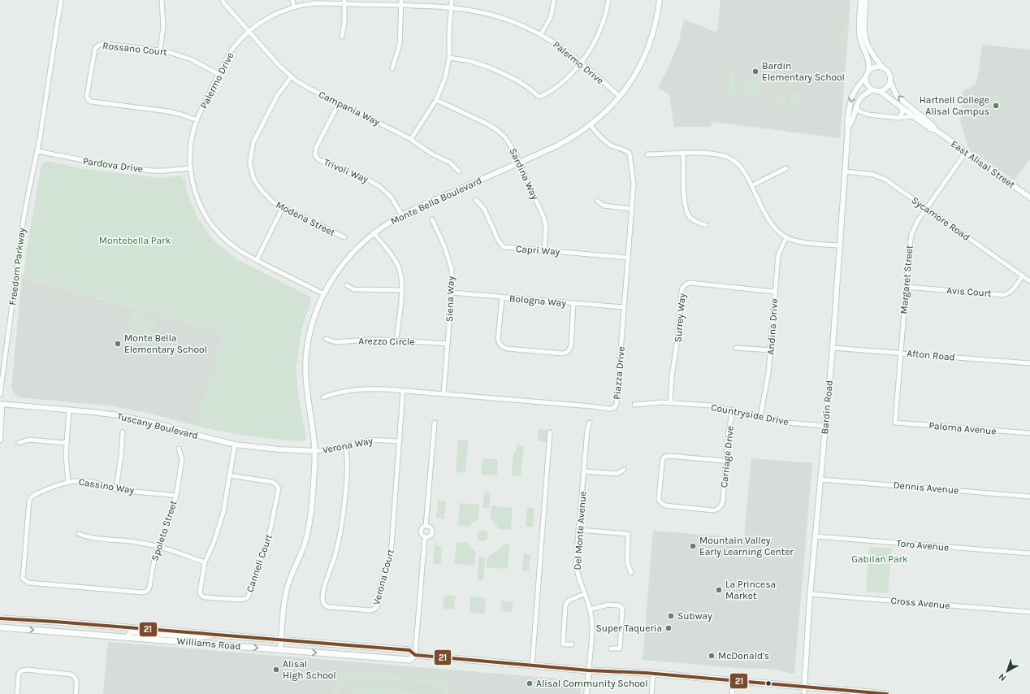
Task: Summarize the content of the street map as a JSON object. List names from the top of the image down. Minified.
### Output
{"streets":{"main road":["Williams Road"],"street":["Rossano Court","Palermo Drive","Campania Way","East Alisal Street","Pardova Drive","Trivoli Way","Sardina Way","Monte Bella Boulevard","Modena Street","Sycamore Road","Capri Way","Freedom Parkway","Margaret Street","Avis Court","Siena Way","Bologna Way","Surrey Way","Andina Drive","Arezzo Circle","Afton Road","Piazza Drive","Bardin Road","Countryside Drive","Tuscany Boulevard","Paloma Avenue","Verona Way","Carriage Drive","Cassino Way","Dennis Avenue","Spoleto Street","Del Monte Avenue","Toro Avenue","Canneli Court","Verona Court","Cross Avenue"]},"crossings":[["Rossano Court","Palermo Drive"],["Palermo Drive","Campania Way"],["Palermo Drive","Pardova Drive"],["Palermo Drive","Monte Bella Boulevard"],["Campania Way","Trivoli Way"],["Campania Way","Modena Street"],["East Alisal Street","Margaret Street"],["East Alisal Street","Bardin Road"],["Pardova Drive","Freedom Parkway"],["Trivoli Way","Monte Bella Boulevard"],["Sardina Way","Monte Bella Boulevard"],["Sardina Way","Capri Way"],["Monte Bella Boulevard","Piazza Drive"],["Monte Bella Boulevard","Tuscany Boulevard"],["Monte Bella Boulevard","Verona Way"],["Monte Bella Boulevard","Williams Road"],["Sycamore Road","Margaret Street"],["Sycamore Road","Avis Court"],["Sycamore Road","Bardin Road"],["Capri Way","Piazza Drive"],["Margaret Street","Avis Court"],["Margaret Street","Afton Road"],["Margaret Street","Paloma Avenue"],["Siena Way","Bologna Way"],["Siena Way","Arezzo Circle"],["Siena Way","Piazza Drive"],["Bologna Way","Piazza Drive"],["Surrey Way","Andina Drive"],["Surrey Way","Countryside Drive"],["Andina Drive","Countryside Drive"],["Afton Road","Bardin Road"],["Piazza Drive","Verona Court"],["Bardin Road","Countryside Drive"],["Bardin Road","Dennis Avenue"],["Bardin Road","Toro Avenue"],["Bardin Road","Cross Avenue"],["Bardin Road","Williams Road"],["Countryside Drive","Carriage Drive"],["Tuscany Boulevard","Verona Way"],["Tuscany Boulevard","Canneli Court"],["Verona Way","Verona Court"],["Cassino Way","Spoleto Street"],["Del Monte Avenue","Williams Road"]],"parks":["Montebella Park","Gabilan Park"],"places":["Bardin Elementary School","Hartnell College Alisal Campus","Monte Bella Elementary School","Mountain Valley Early Learning Center","La Princesa Market","Subway","Super Taqueria","McDonald's","Alisal High School","Alisal Community School"],"lines":["transit line 21"],"north":"bottom left"}
